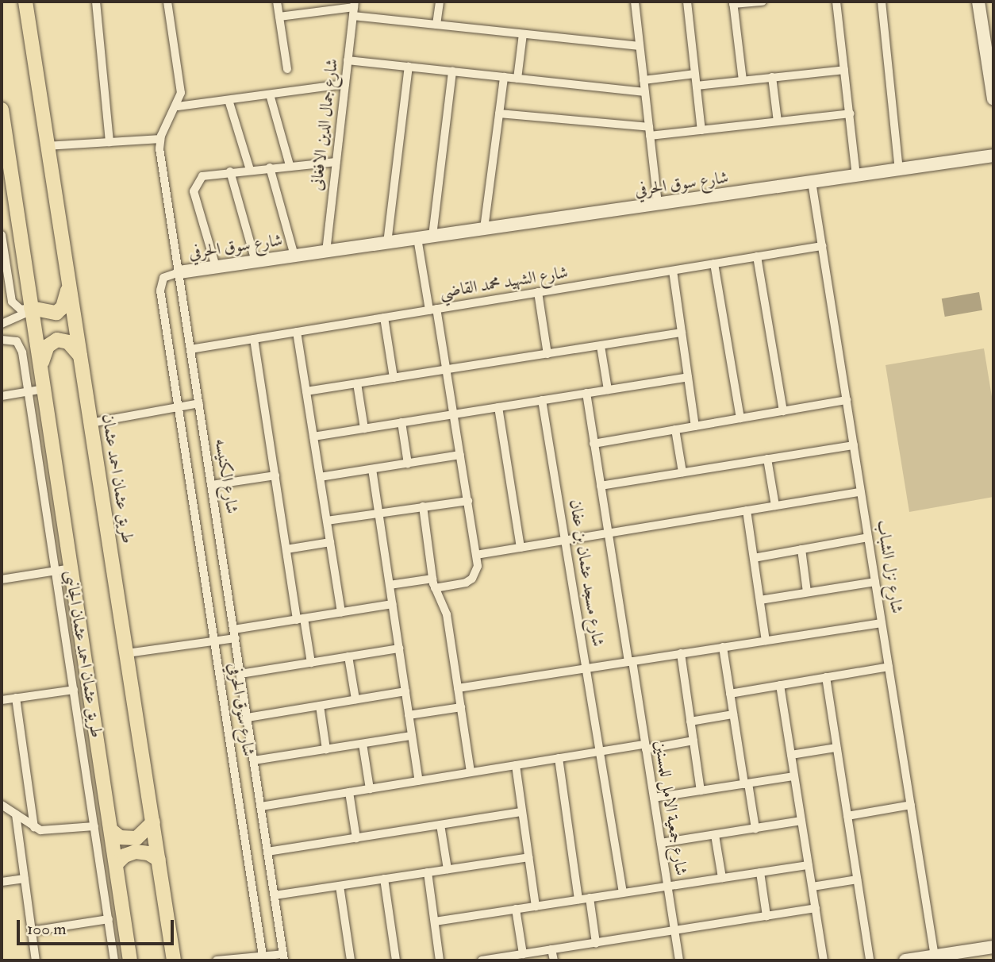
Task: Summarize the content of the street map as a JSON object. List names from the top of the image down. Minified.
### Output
{"streets":{"main road":["طريق عثمان احمد عثمان"],"street":["شارع جمال الدين الافغانى","شارع سوق الحرفي","شارع الشهيد محمد القاضي","شارع الكنيسه","شارع نزل الشباب","شارع مسجد عثمان بن عفان","طريق عثمان احمد عثمان الجانبى","شارع جمعية الامل للمسنين"]},"crossings":[["شارع جمال الدين الافغانى","شارع سوق الحرفي"],["شارع سوق الحرفي","شارع الكنيسه"],["شارع سوق الحرفي","شارع نزل الشباب"],["شارع الشهيد محمد القاضي","شارع الكنيسه"],["شارع الشهيد محمد القاضي","شارع نزل الشباب"]],"scale_bar":"100 m"}
